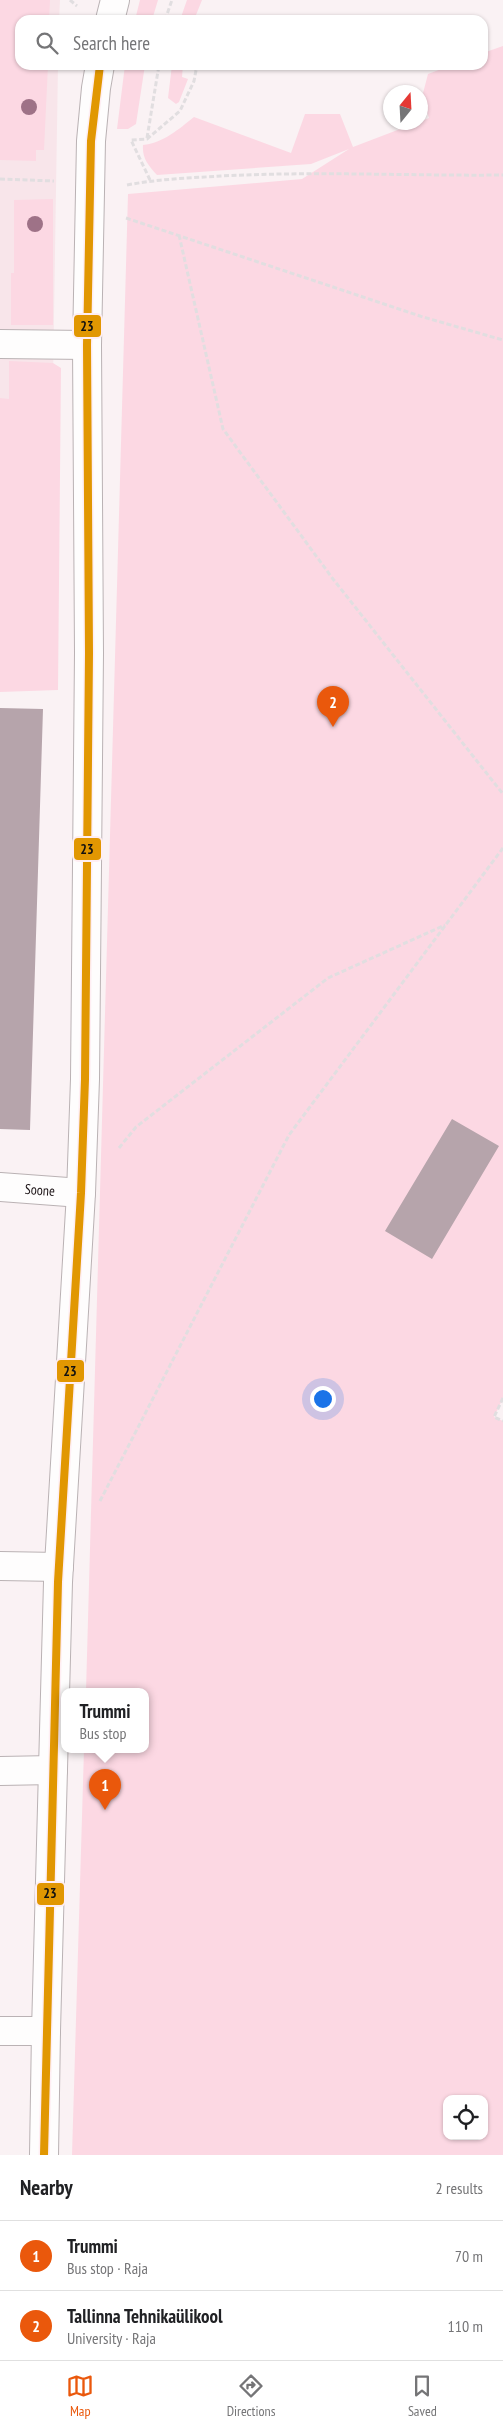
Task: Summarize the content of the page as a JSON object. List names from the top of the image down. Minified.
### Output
{"streets":{"street":["Soone"]},"lines":["transit line 23"],"north":"top","page":{"search":"Search here","pins":["2","1"],"popup":["Trummi","Bus stop"],"heading":["Nearby","2 results"],"list":[{"mark":"1","name":"Trummi","note":"Bus stop · Raja","value":"70 m"},{"mark":"2","name":"Tallinna Tehnikaülikool","note":"University · Raja","value":"110 m"}],"nav":["Map","Directions","Saved"]}}
